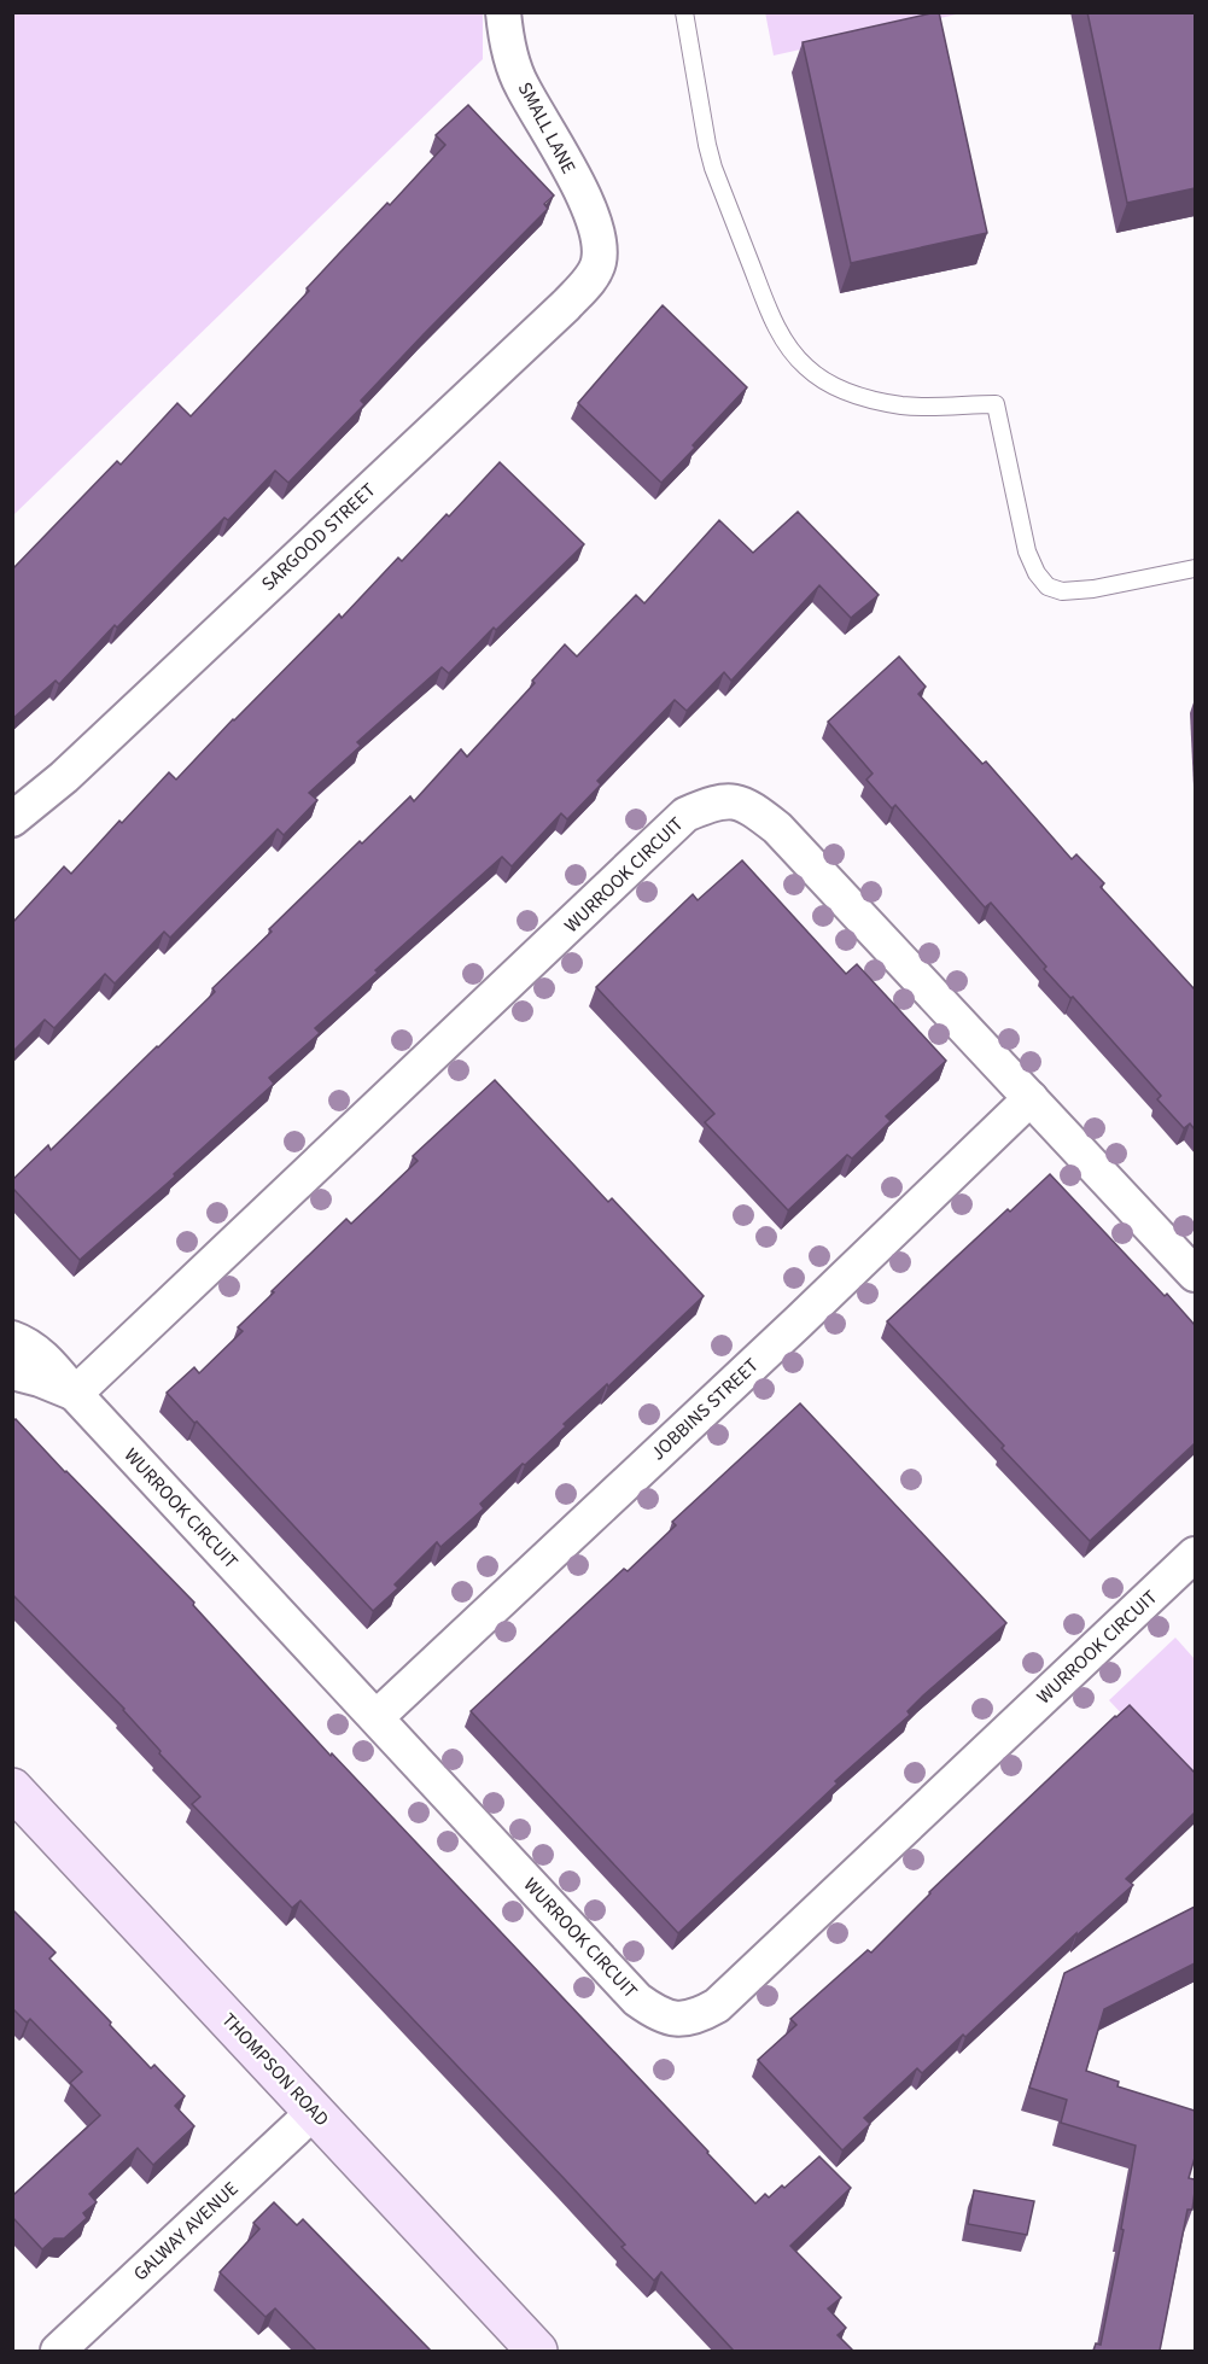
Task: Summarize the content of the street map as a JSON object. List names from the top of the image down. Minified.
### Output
{"streets":{"main road":["THOMPSON ROAD"],"street":["SMALL LANE","SARGOOD STREET","WURROOK CIRCUIT","JOBBINS STREET","GALWAY AVENUE"]},"crossings":[["SMALL LANE","SARGOOD STREET"],["WURROOK CIRCUIT","JOBBINS STREET"],["THOMPSON ROAD","GALWAY AVENUE"]]}
